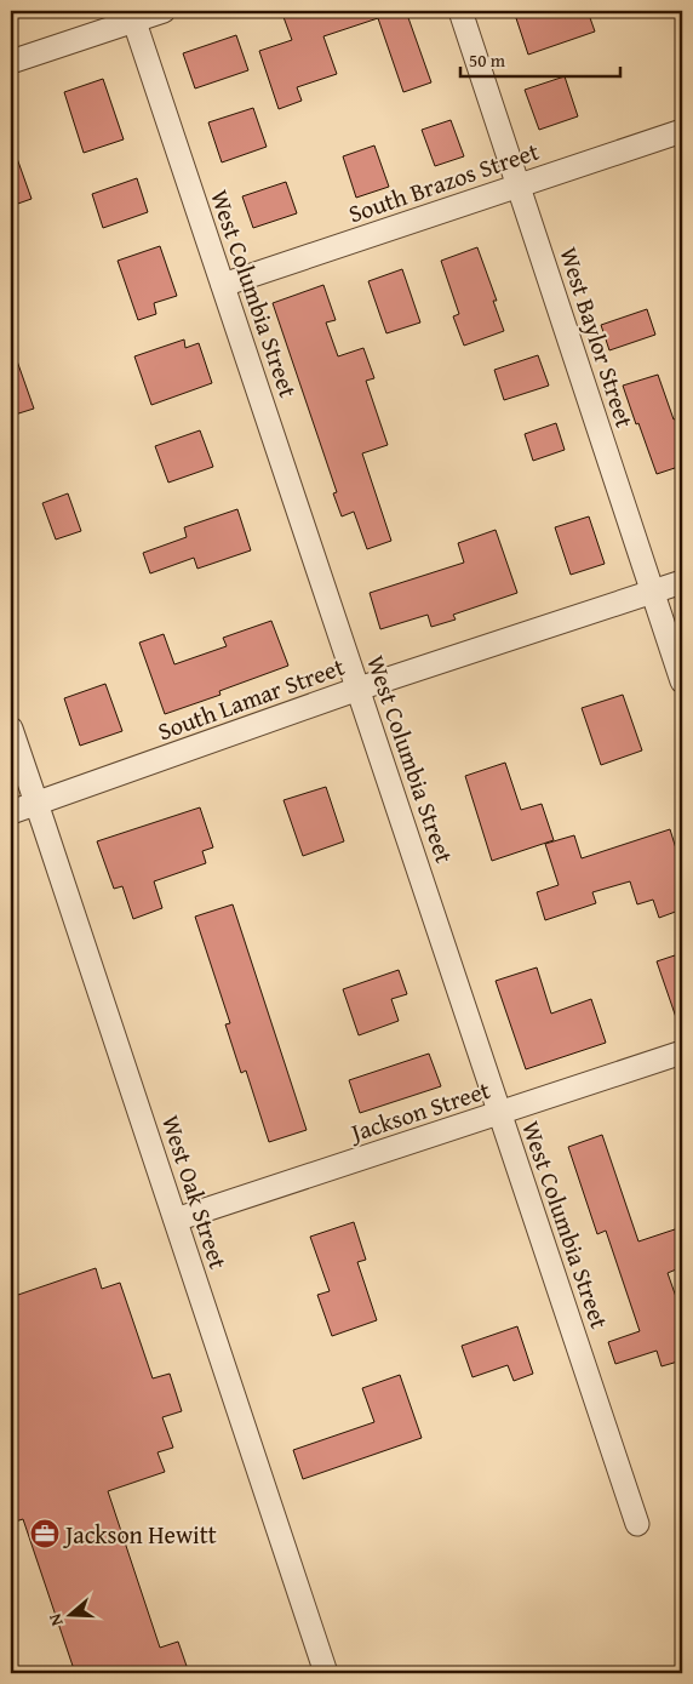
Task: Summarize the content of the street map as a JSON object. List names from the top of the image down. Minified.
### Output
{"streets":{"street":["South Brazos Street","West Columbia Street","West Baylor Street","South Lamar Street","Jackson Street","West Oak Street"]},"crossings":[["South Brazos Street","West Columbia Street"],["South Brazos Street","West Baylor Street"],["West Columbia Street","South Lamar Street"],["West Columbia Street","Jackson Street"],["West Baylor Street","South Lamar Street"],["South Lamar Street","West Oak Street"],["Jackson Street","West Oak Street"]],"places":{"office":["Jackson Hewitt"]},"scale_bar":"50 m","north":"left"}
